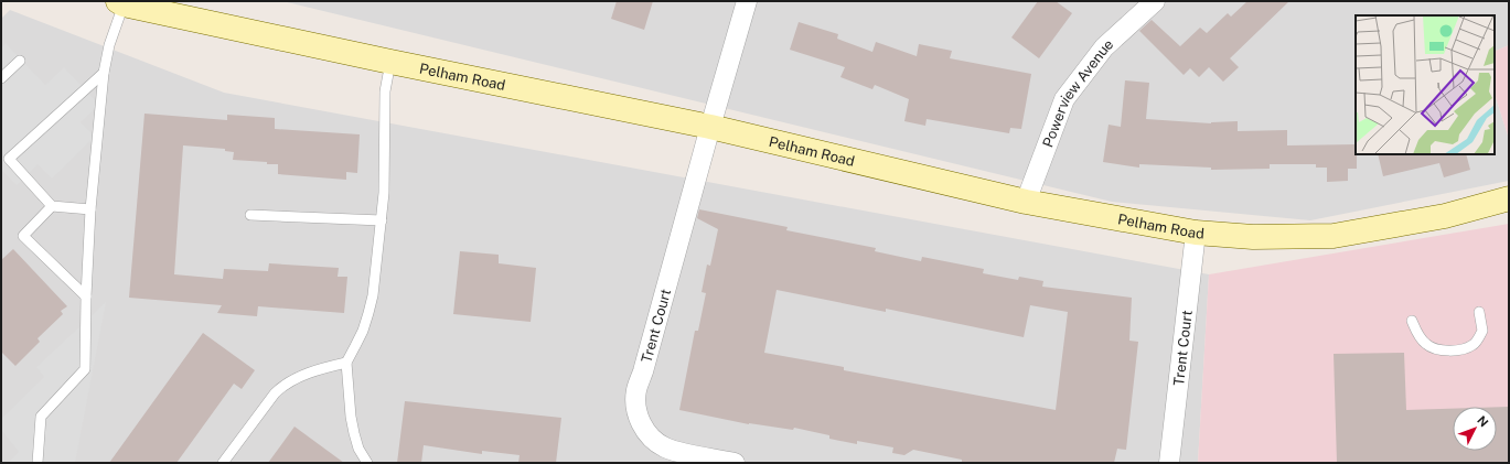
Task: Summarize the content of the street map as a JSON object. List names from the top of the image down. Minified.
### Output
{"streets":{"main road":["Pelham Road"],"street":["Powerview Avenue","Trent Court"]},"crossings":[["Pelham Road","Powerview Avenue"],["Pelham Road","Trent Court"]],"north":"top right"}
